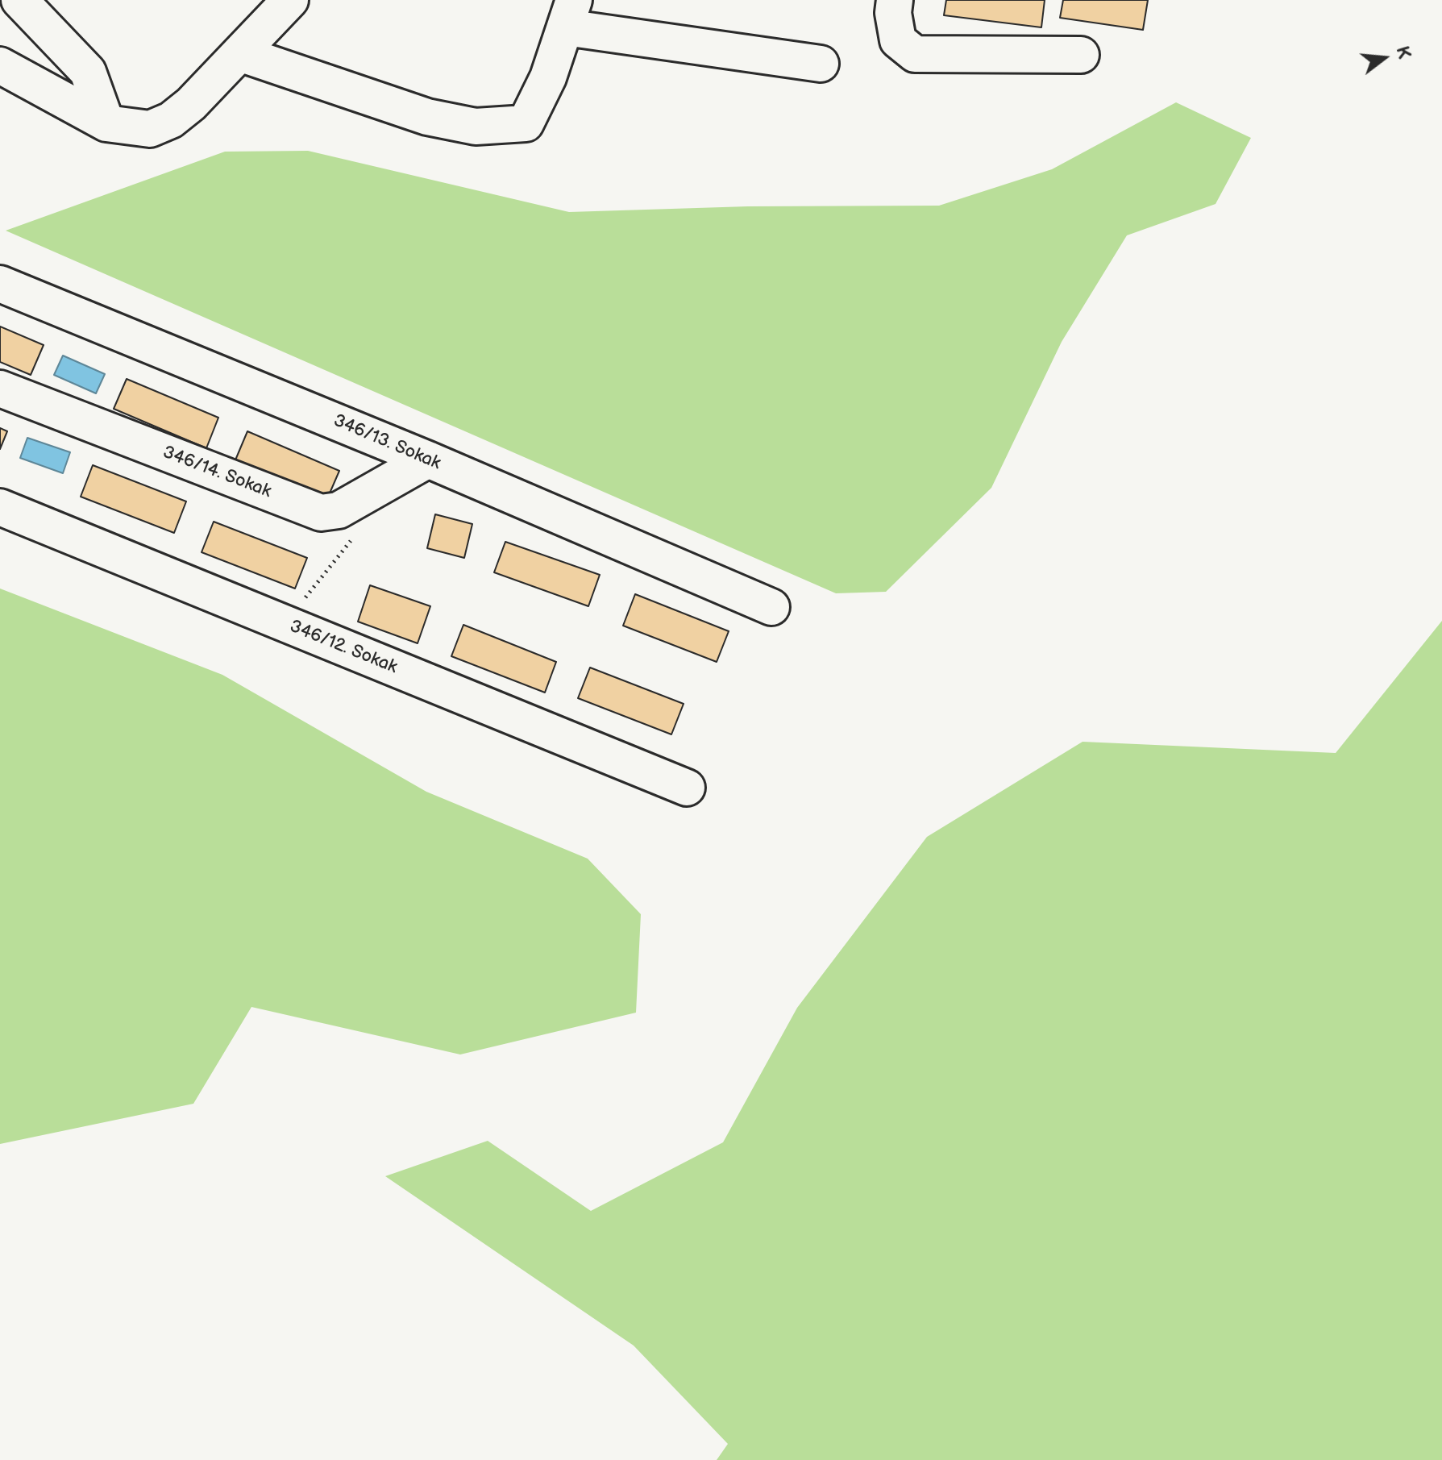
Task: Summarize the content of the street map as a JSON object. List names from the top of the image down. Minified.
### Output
{"streets":{"street":["346/13. Sokak","346/14. Sokak","346/12. Sokak"]},"crossings":[["346/13. Sokak","346/14. Sokak"]],"north":"right"}
